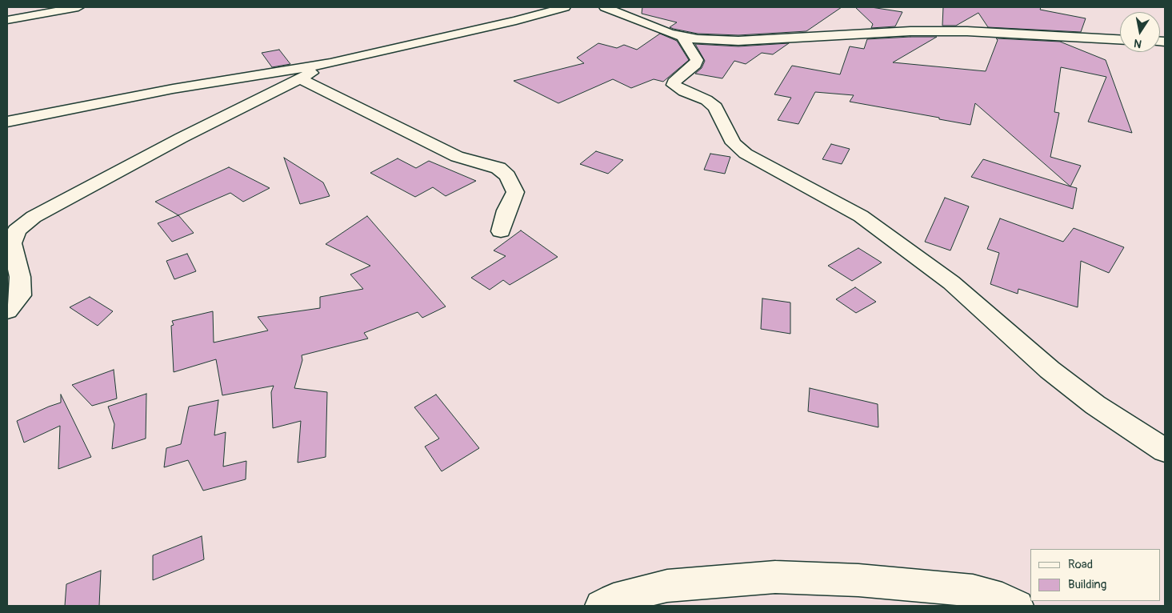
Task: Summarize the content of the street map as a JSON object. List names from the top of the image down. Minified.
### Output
{"legend":["Road","Building"],"north":"bottom"}
